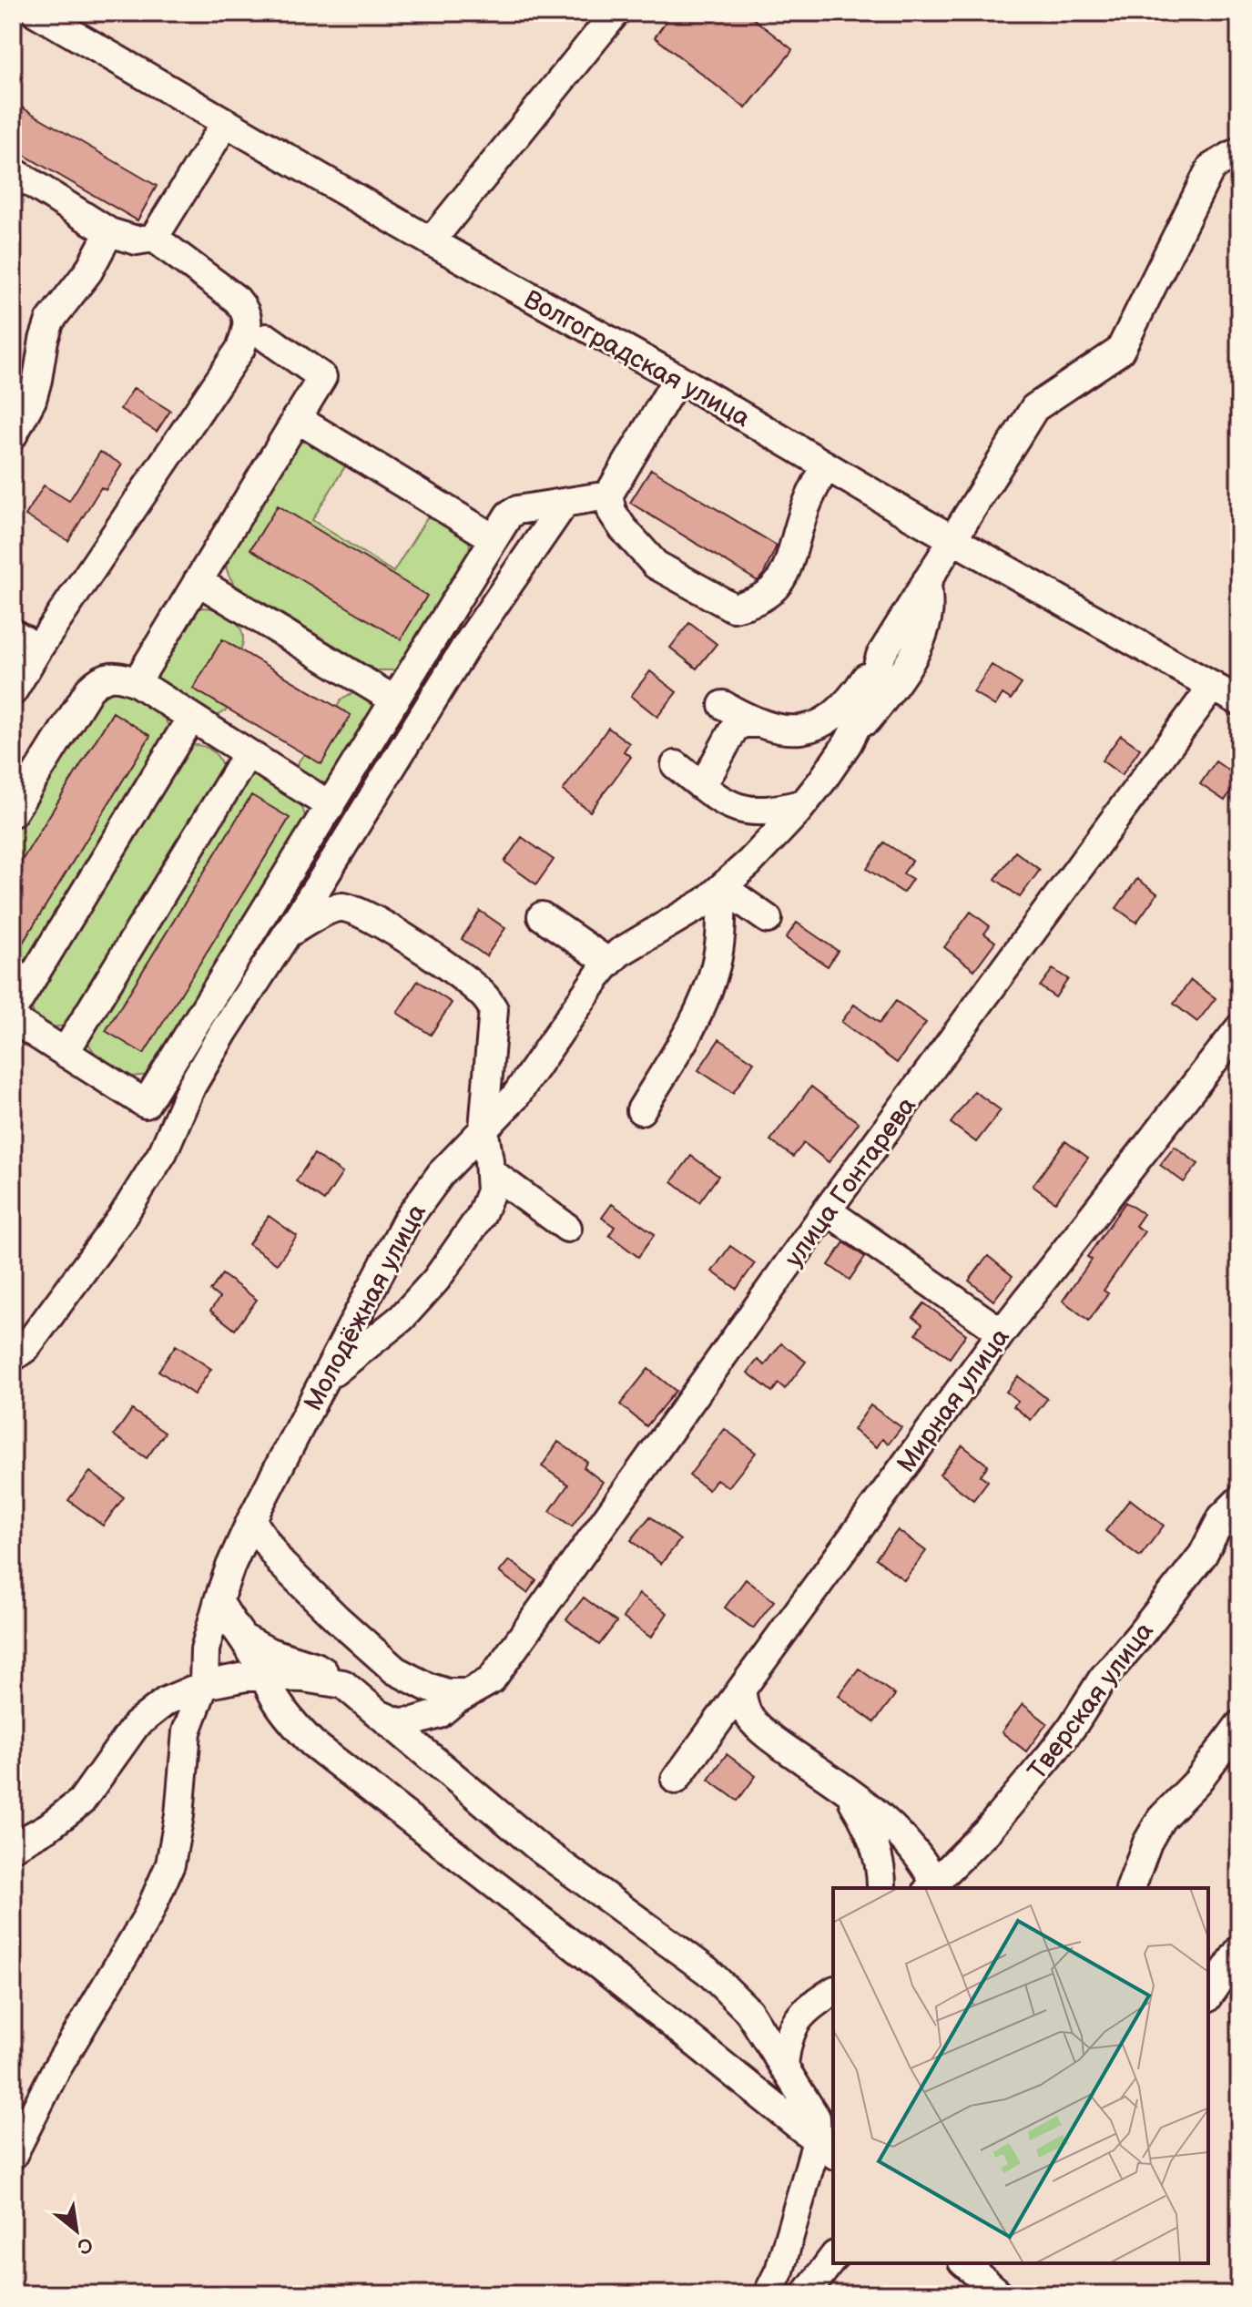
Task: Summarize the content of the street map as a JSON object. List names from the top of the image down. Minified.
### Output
{"streets":{"street":["Волгоградская улица","улица Гонтарева","Молодёжная улица","Мирная улица","Тверская улица"]},"crossings":[["Волгоградская улица","улица Гонтарева"],["Волгоградская улица","Молодёжная улица"]],"north":"bottom right"}
